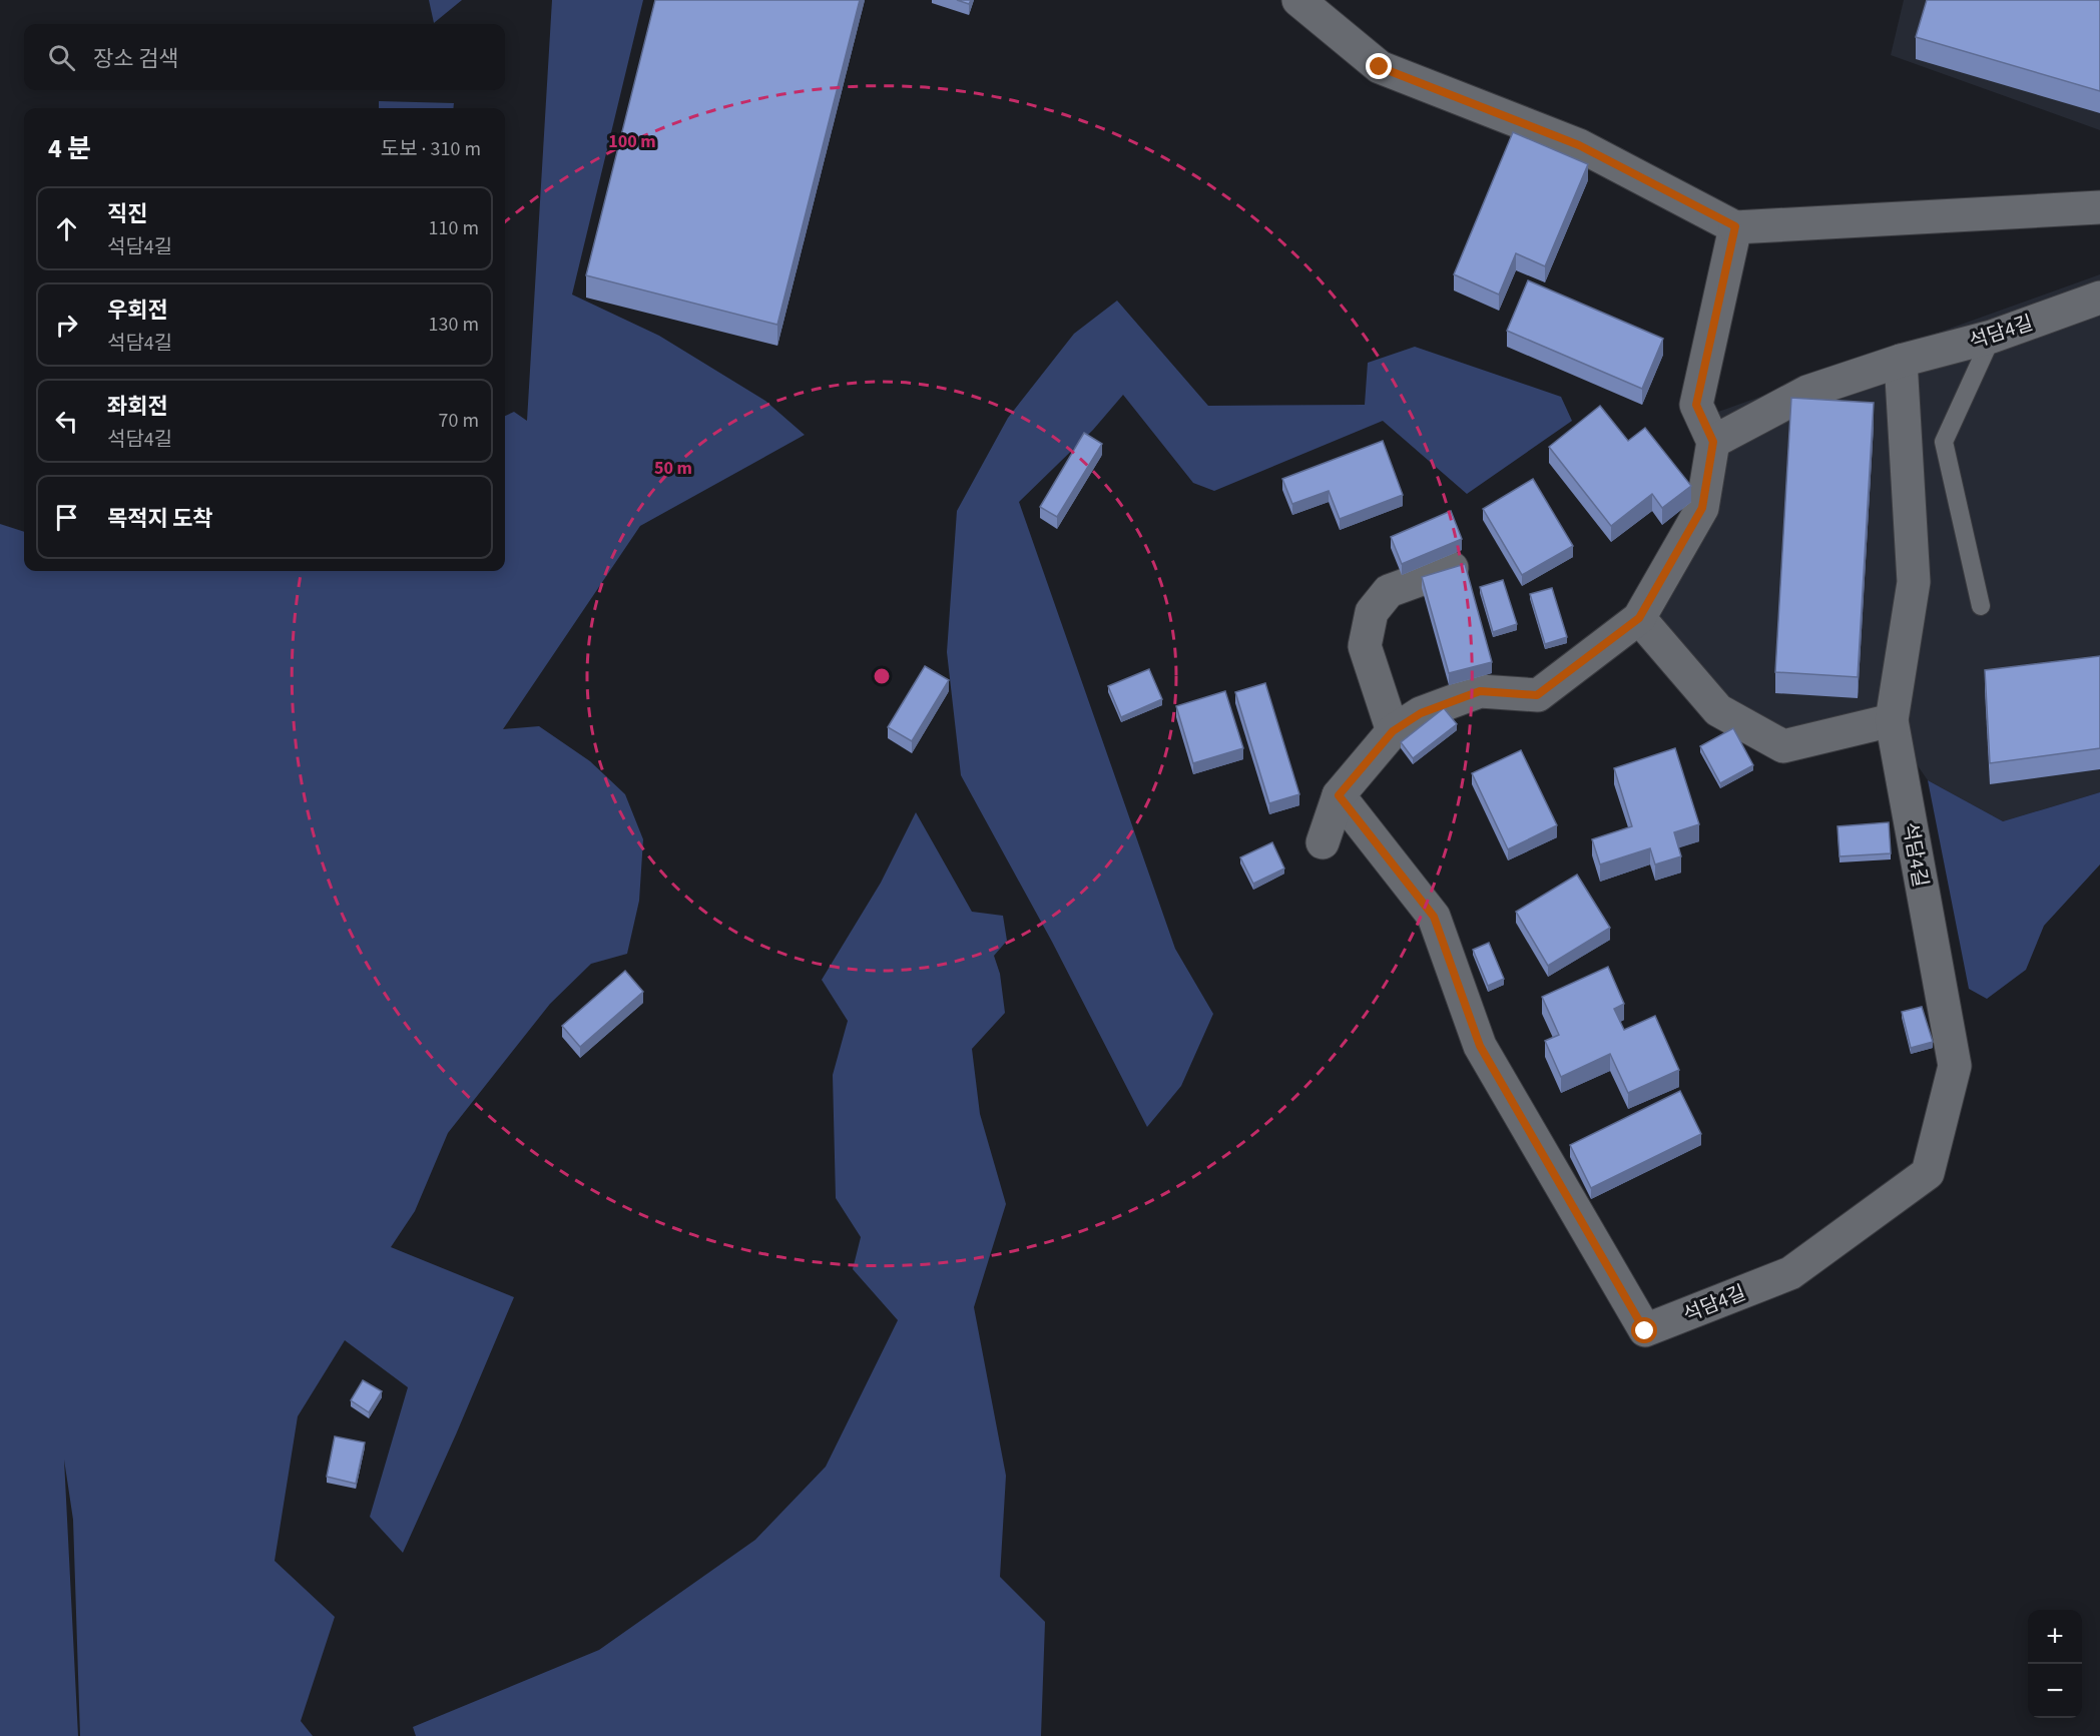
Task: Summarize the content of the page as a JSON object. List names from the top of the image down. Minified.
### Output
{"streets":{"street":["석담4길"]},"page":{"search":"장소 검색","heading":["4 분","도보 · 310 m"],"list":[["직진","석담4길","110 m"],["우회전","석담4길","130 m"],["좌회전","석담4길","70 m"],"목적지 도착"],"map_buttons":["+","−"]},"rings":["100 m","50 m"]}
